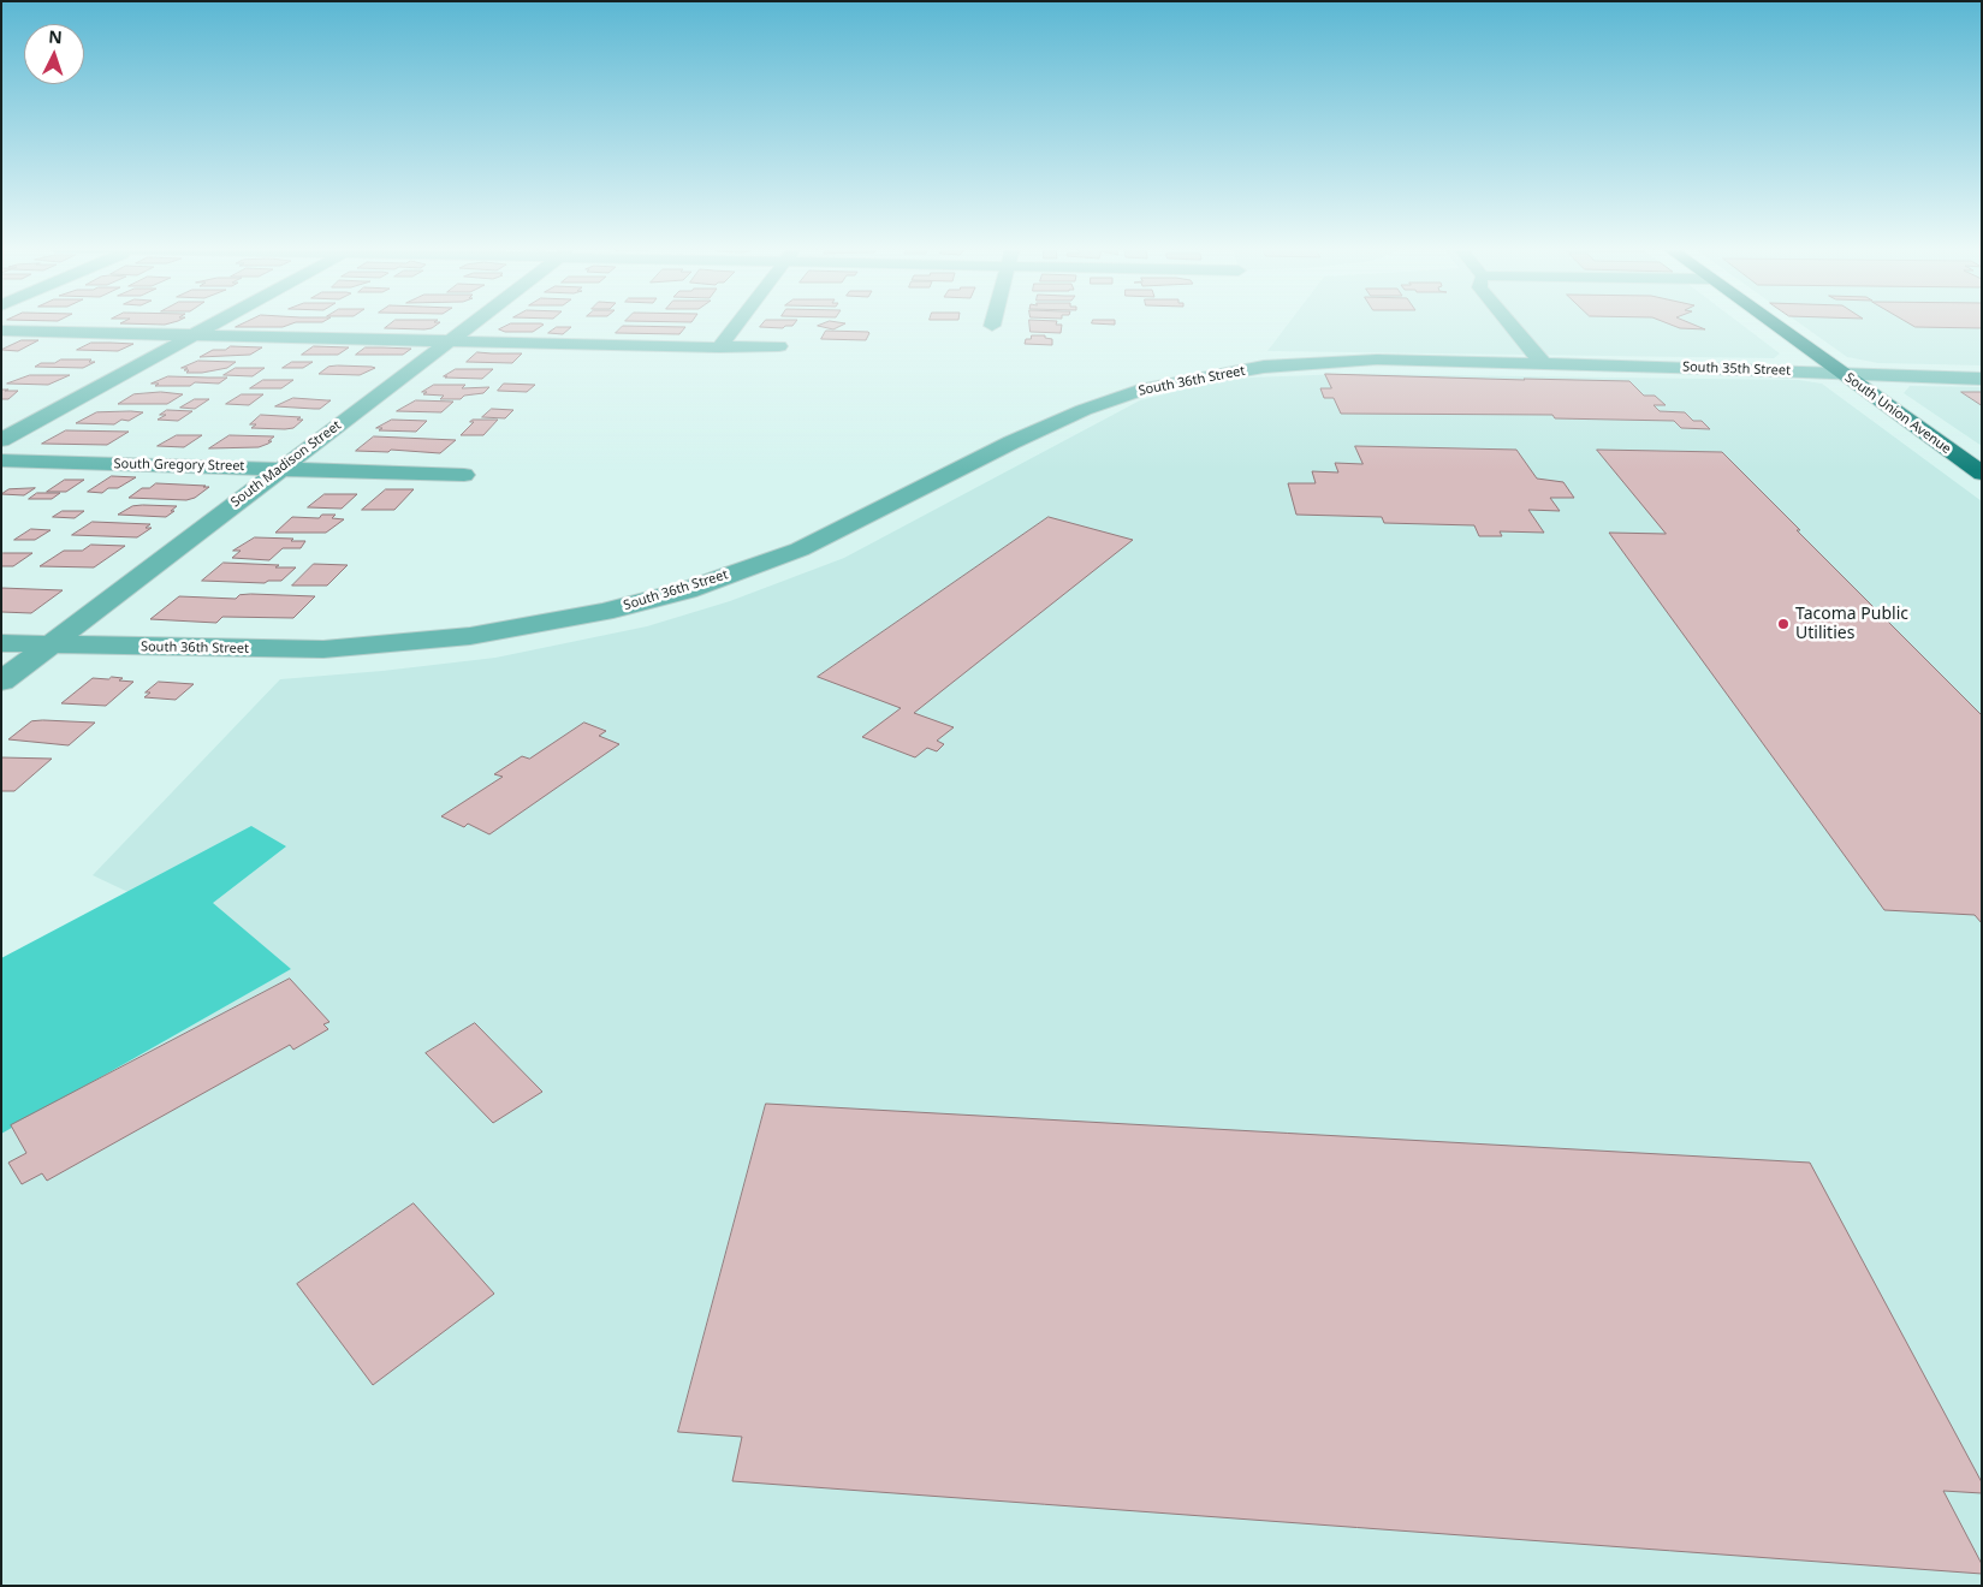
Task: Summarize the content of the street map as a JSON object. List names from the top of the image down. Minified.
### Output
{"streets":{"main road":["South Union Avenue"],"street":["South 35th Street","South 36th Street","South Madison Street","South Gregory Street"]},"crossings":[["South 35th Street","South 36th Street"],["South 35th Street","South Union Avenue"],["South 36th Street","South Madison Street"],["South Madison Street","South Gregory Street"]],"places":["Tacoma Public Utilities"],"north":"top"}
